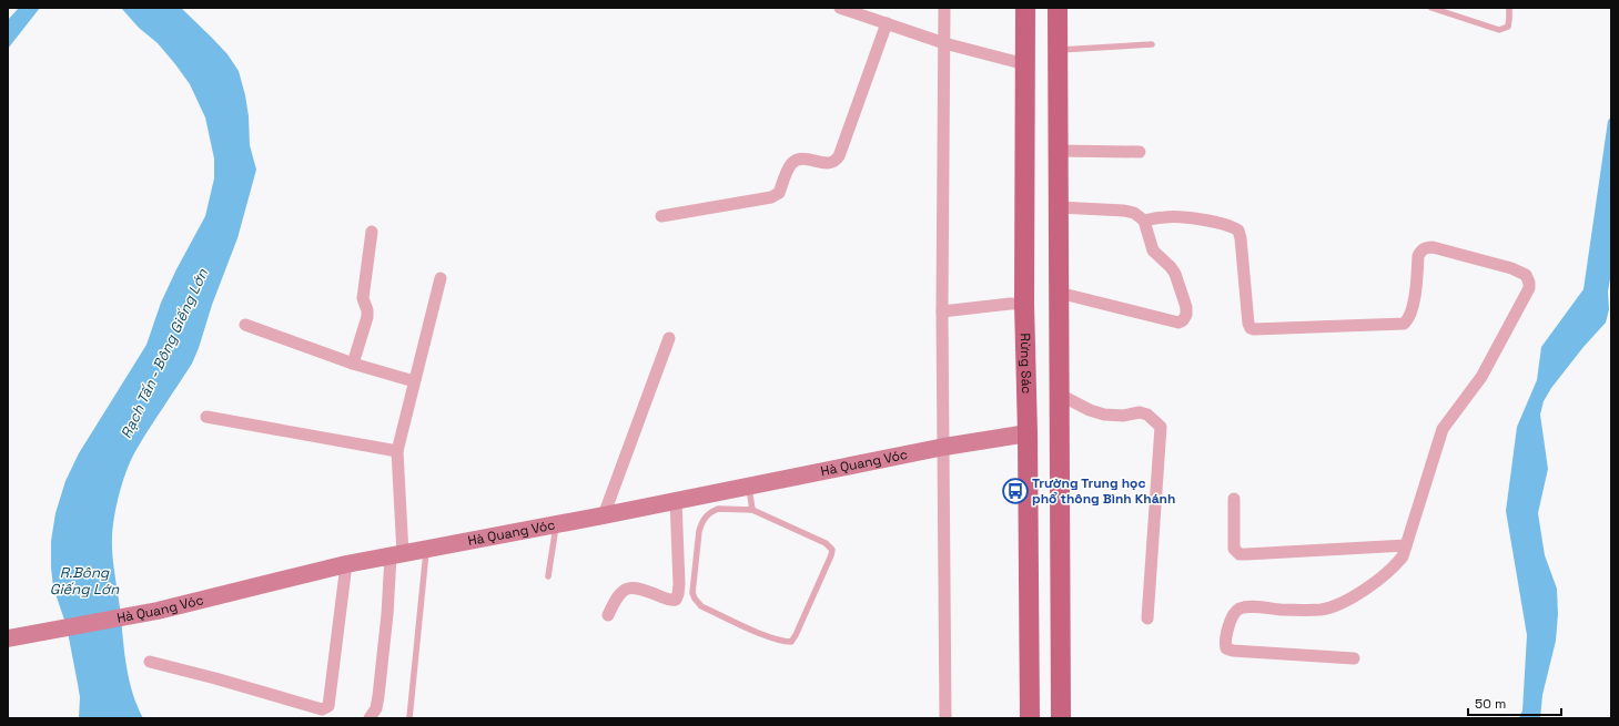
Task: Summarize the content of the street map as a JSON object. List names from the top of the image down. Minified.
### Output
{"streets":{"main road":["Rừng Sác"],"street":["Hà Quang Vóc"]},"crossings":[["Rừng Sác","Hà Quang Vóc"]],"water":["Rạch Tấn - Bông Giếng Lớn","R.Bông Giếng Lớn"],"places":{"bus stop":["Trường Trung học phổ thông Bình Khánh"]},"scale_bar":"50 m"}
